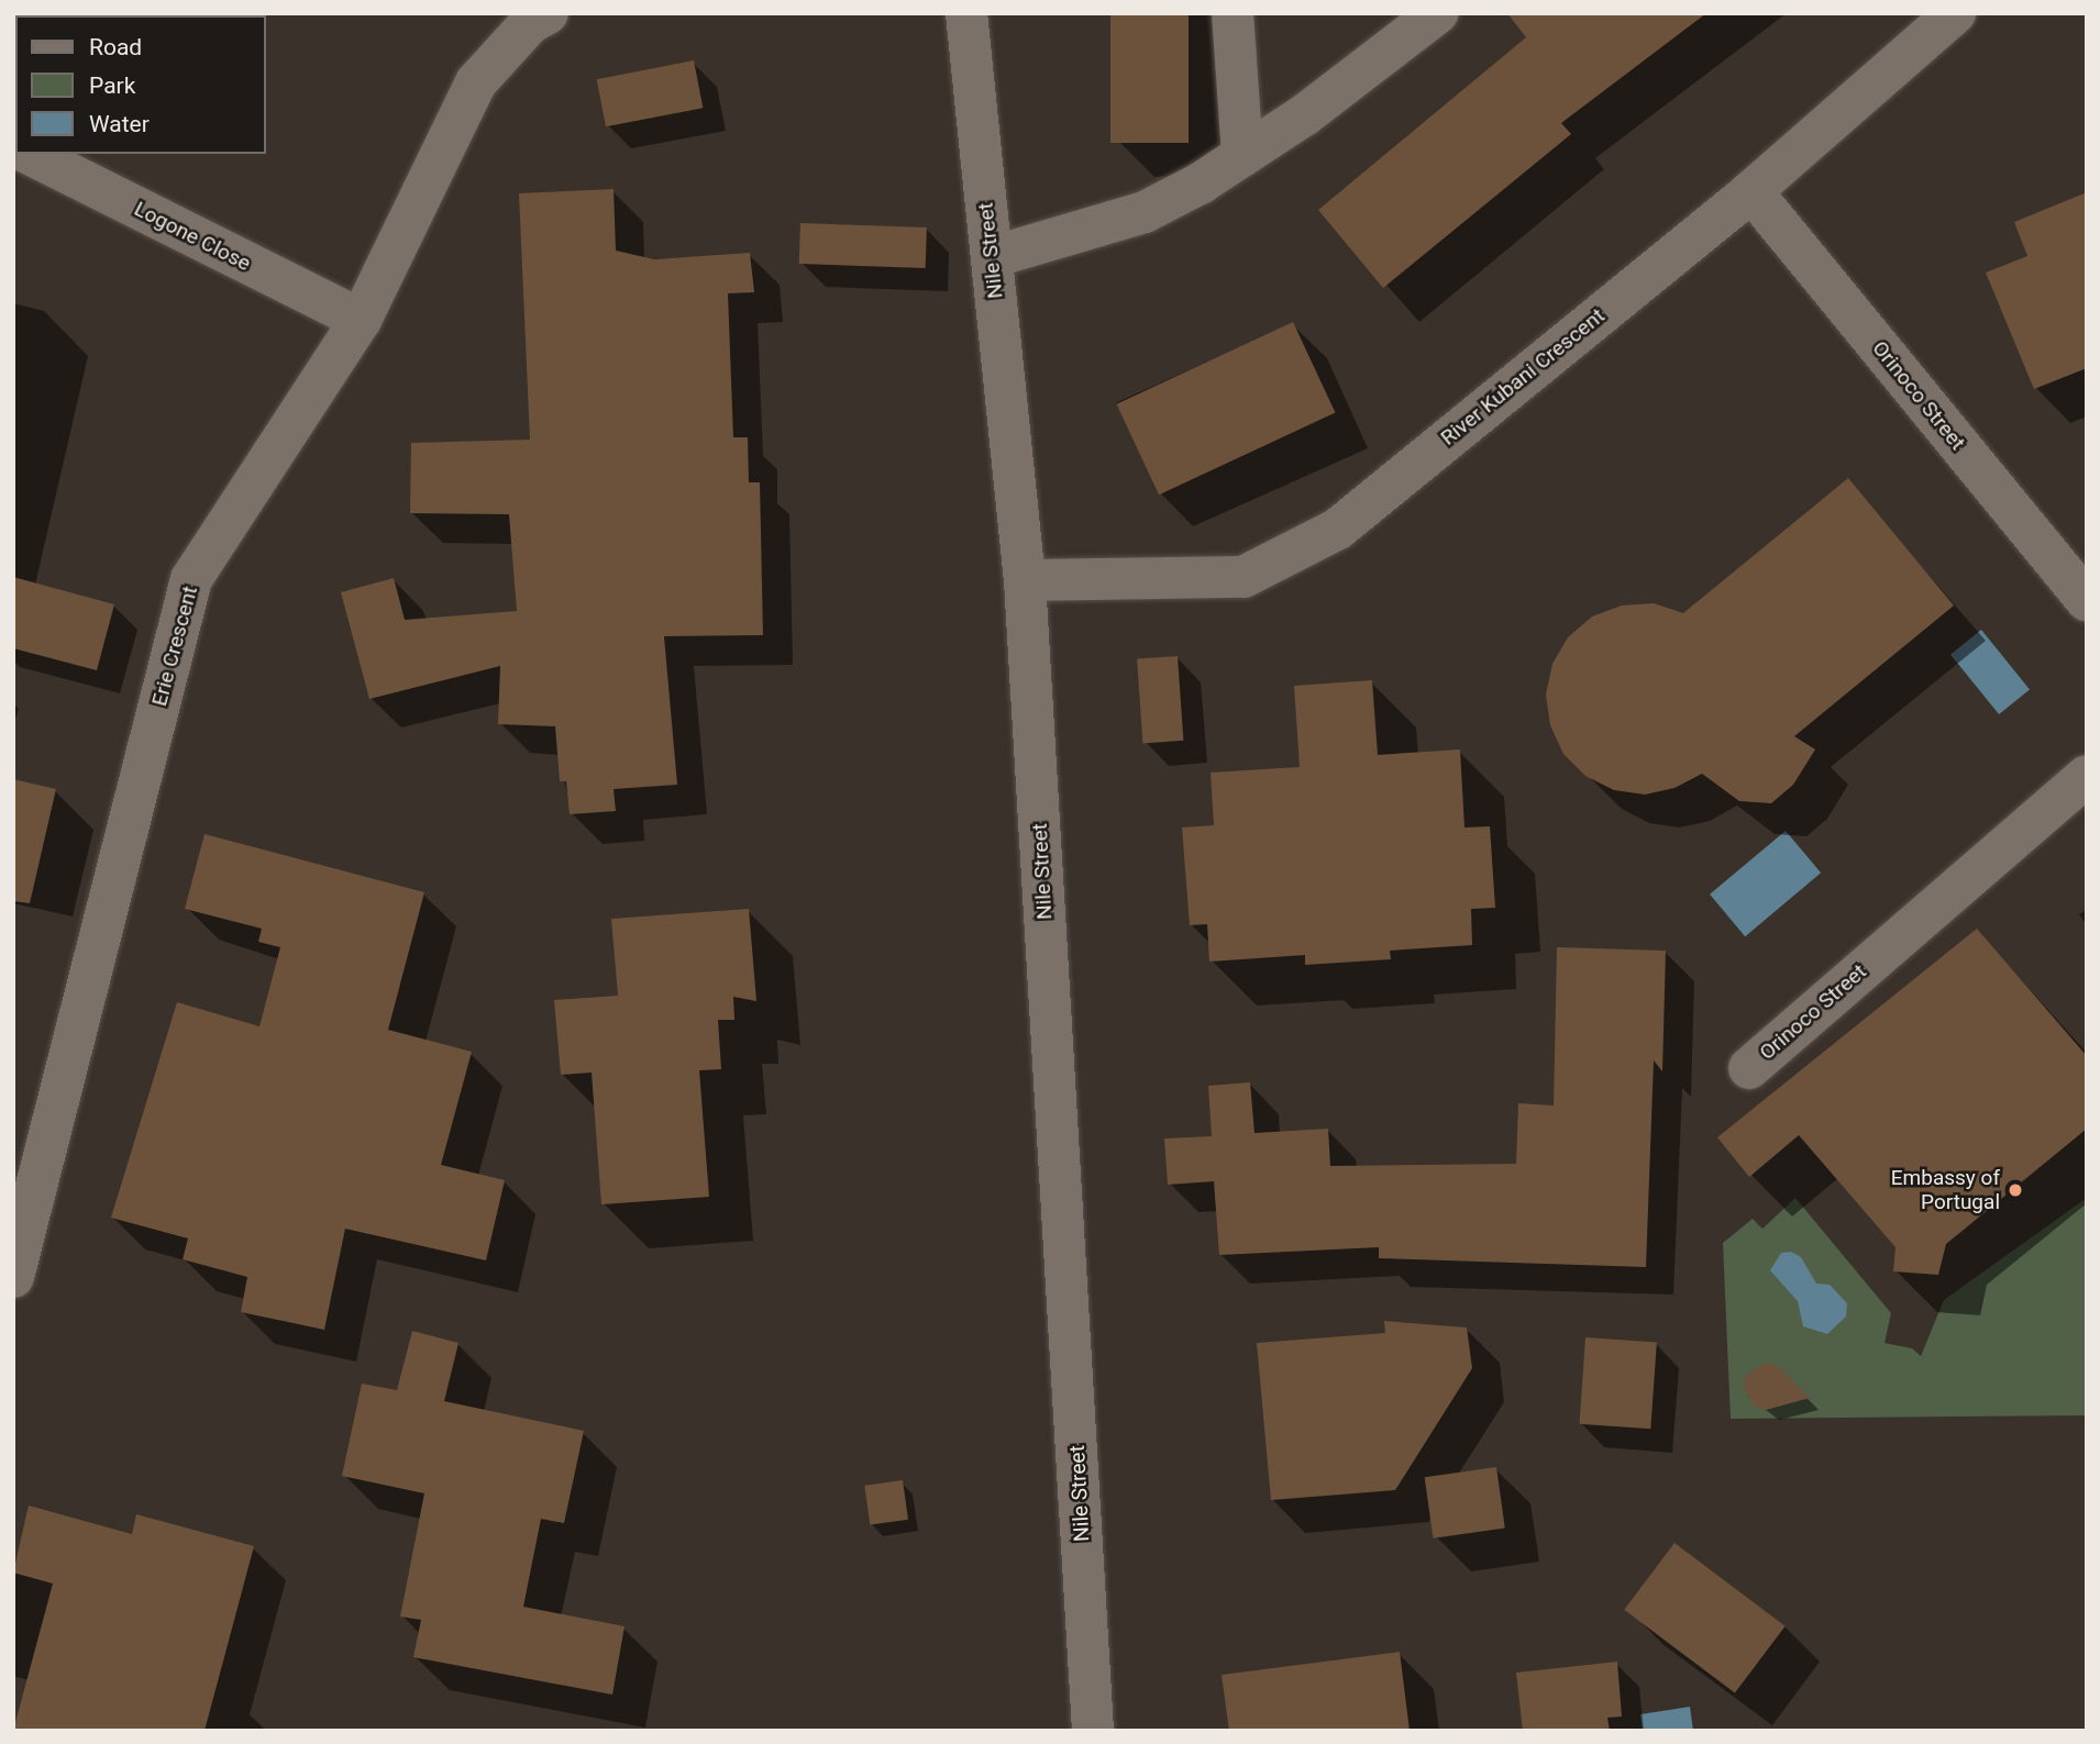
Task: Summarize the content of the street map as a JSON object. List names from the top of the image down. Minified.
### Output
{"streets":{"street":["Logone Close","Nile Street","River Kubani Crescent","Orinoco Street","Erie Crescent"]},"crossings":[["Logone Close","Erie Crescent"],["Nile Street","River Kubani Crescent"],["River Kubani Crescent","Orinoco Street"]],"places":["Embassy of Portugal"],"legend":["Road","Park","Water"]}
